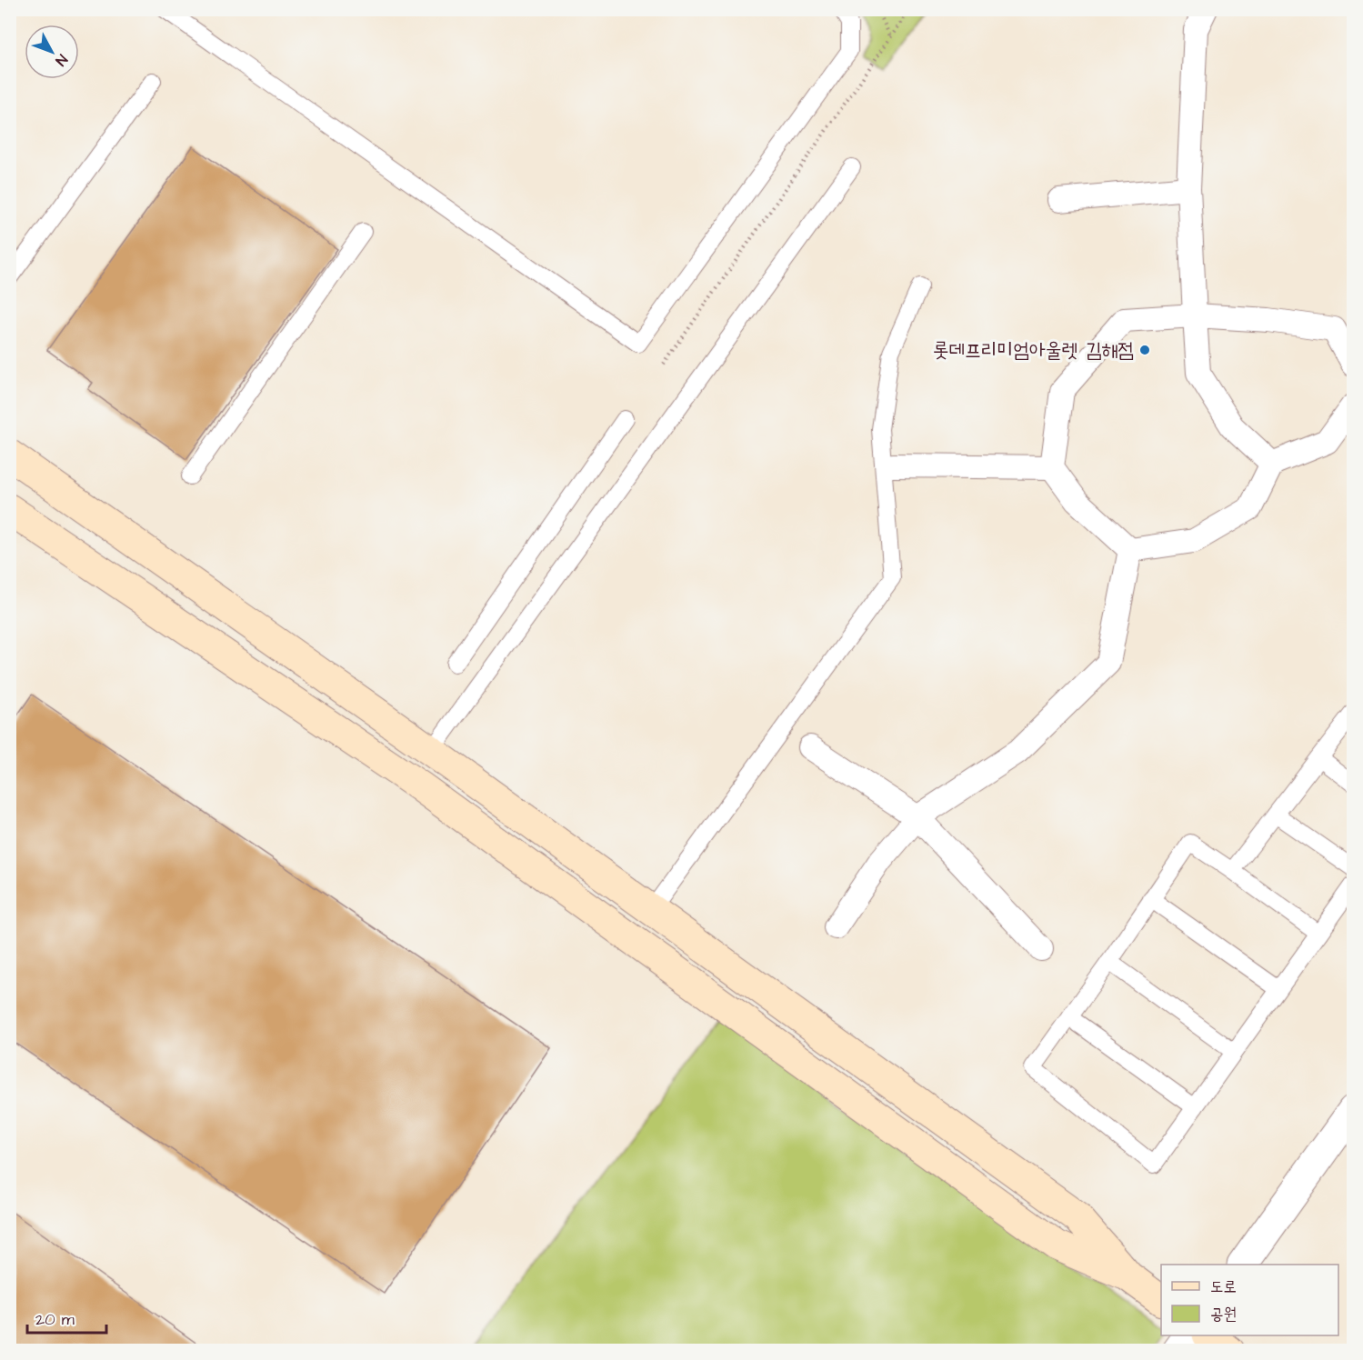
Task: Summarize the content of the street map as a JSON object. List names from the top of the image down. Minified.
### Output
{"places":["롯데프리미엄아울렛 김해점"],"legend":["도로","공원"],"scale_bar":"20 m","north":"bottom right"}
